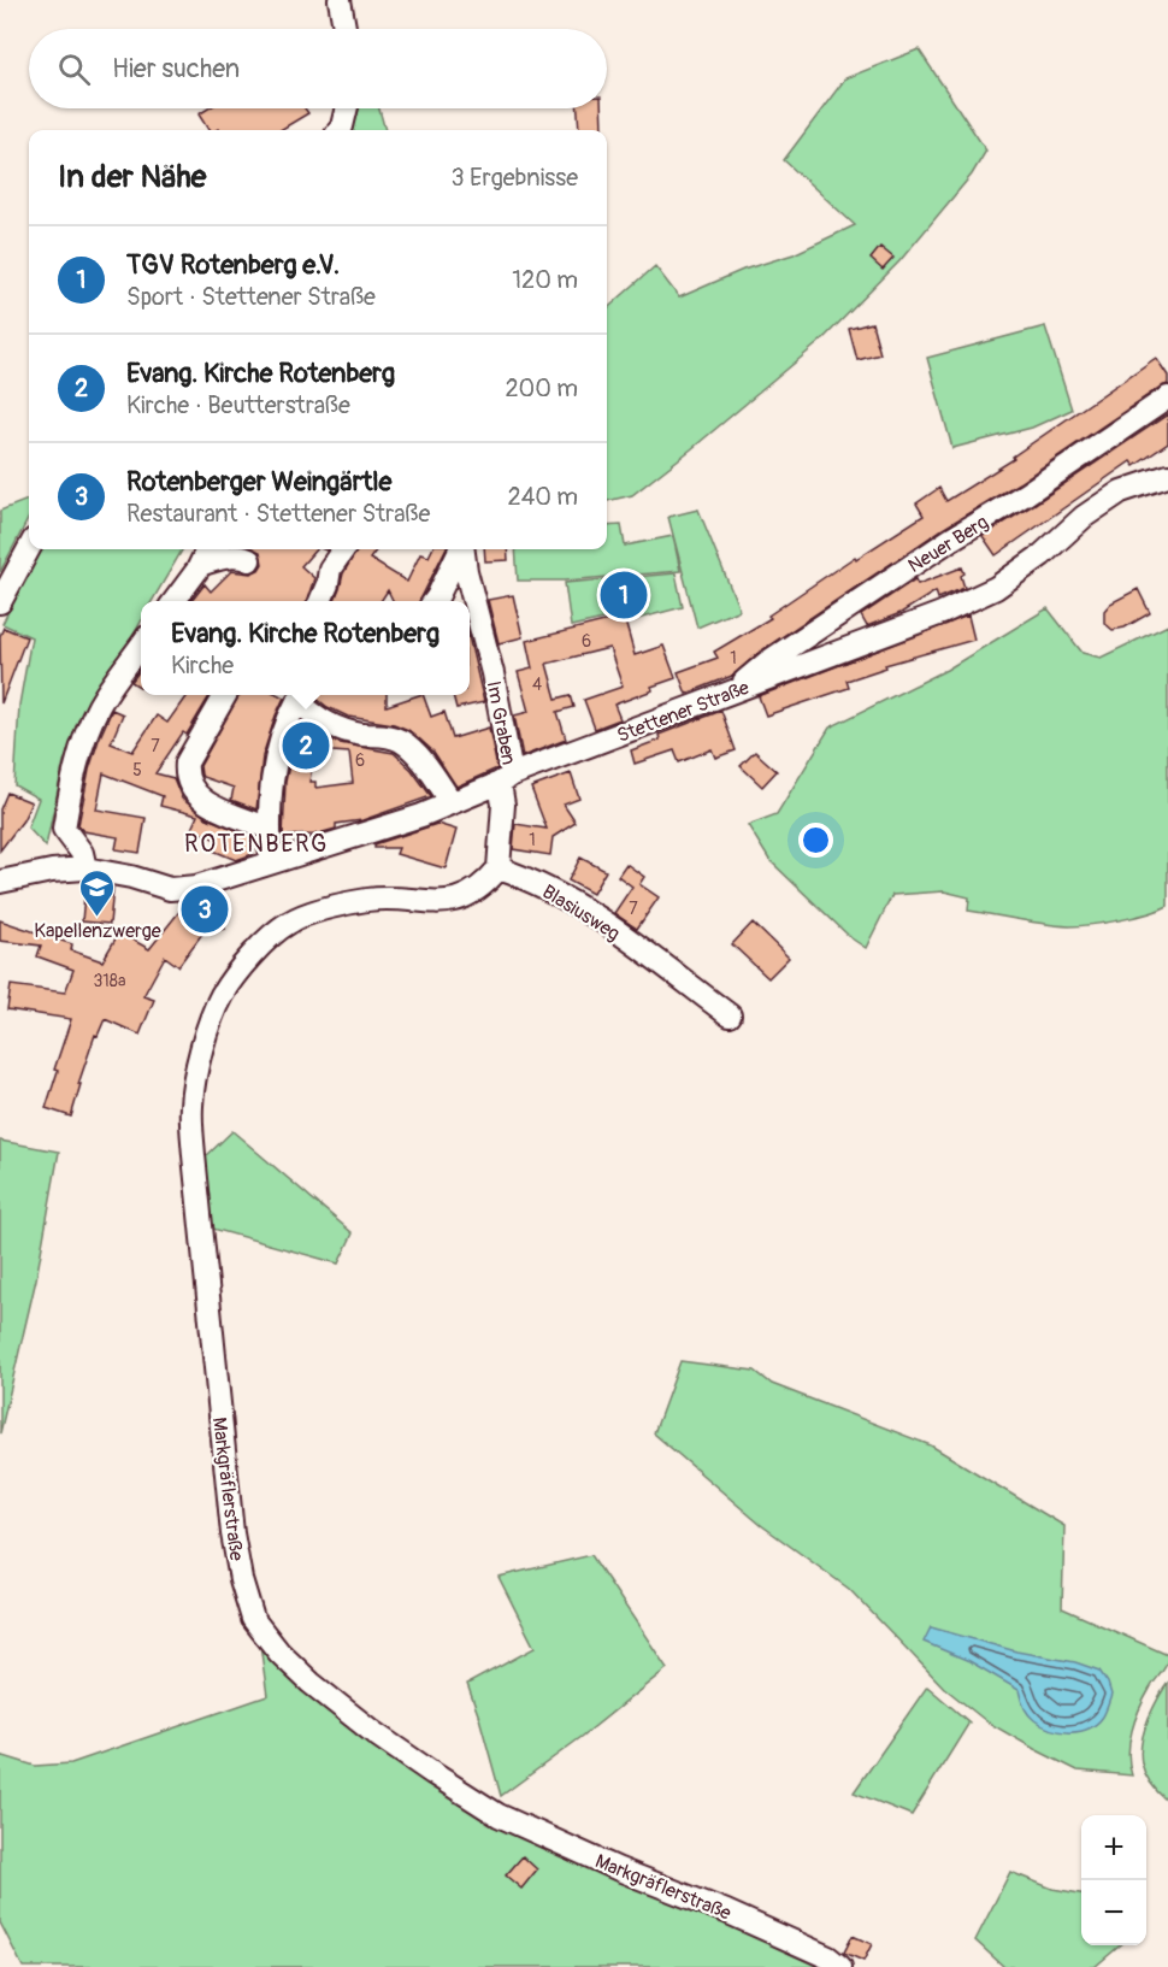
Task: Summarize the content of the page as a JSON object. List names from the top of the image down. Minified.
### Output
{"streets":{"street":["Neuer Berg","Stettener Straße","Im Graben","Blasiusweg","Markgräflerstraße"]},"crossings":[["Neuer Berg","Stettener Straße"],["Stettener Straße","Im Graben"],["Blasiusweg","Markgräflerstraße"]],"districts":["ROTENBERG"],"places":{"school or university":["Kapellenzwerge"]},"house_numbers":["6","1","4","7","6","5","1","7","318a"],"page":{"search":"Hier suchen","heading":["In der Nähe","3 Ergebnisse"],"list":[{"mark":"1","name":"TGV Rotenberg e.V.","note":"Sport · Stettener Straße","value":"120 m"},{"mark":"2","name":"Evang. Kirche Rotenberg","note":"Kirche · Beutterstraße","value":"200 m"},{"mark":"3","name":"Rotenberger Weingärtle","note":"Restaurant · Stettener Straße","value":"240 m"}],"pins":["1","2","3"],"popup":["Evang. Kirche Rotenberg","Kirche"],"map_buttons":["+","−"]}}
